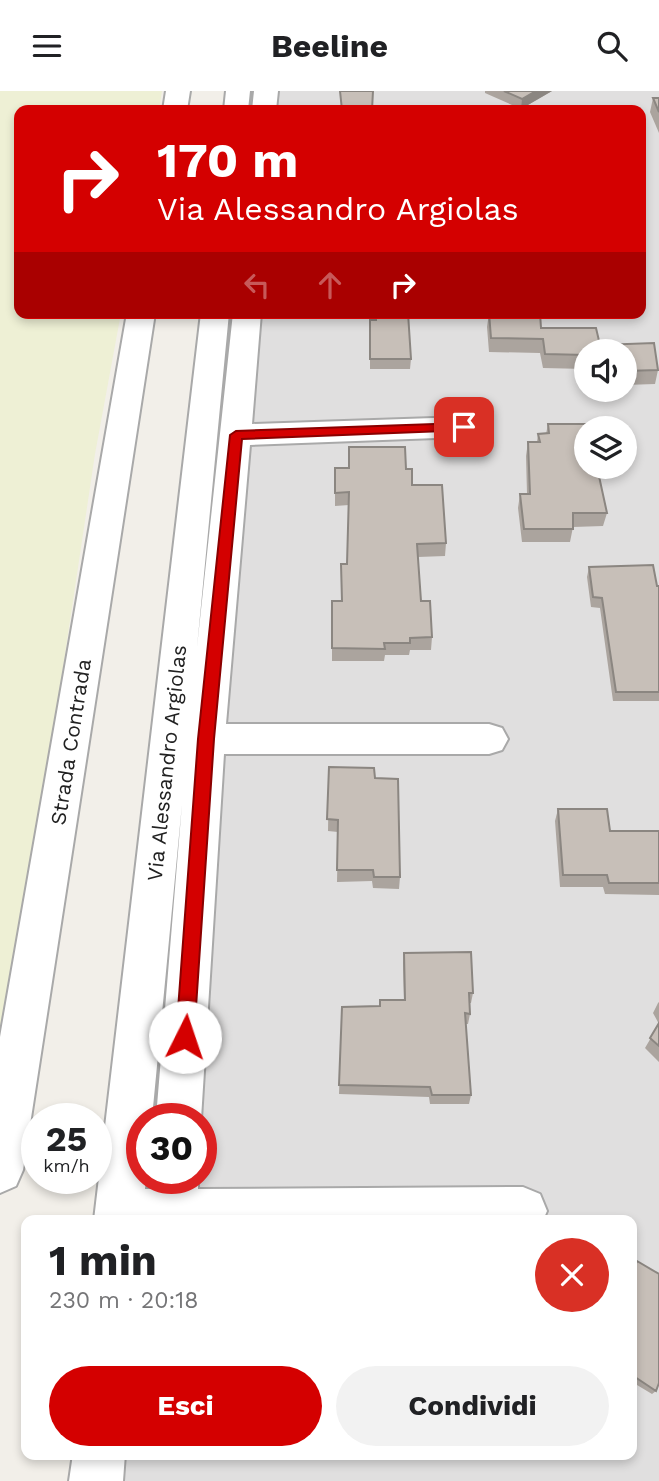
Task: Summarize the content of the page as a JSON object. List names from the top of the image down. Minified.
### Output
{"streets":{"street":["Strada Contrada","Via Alessandro Argiolas"]},"page":{"header":"Beeline","turn":["170 m","Via Alessandro Argiolas"],"speed":"25 km/h","limit":"30","heading":["1 min","230 m · 20:18"],"buttons":["Esci","Condividi"]}}
